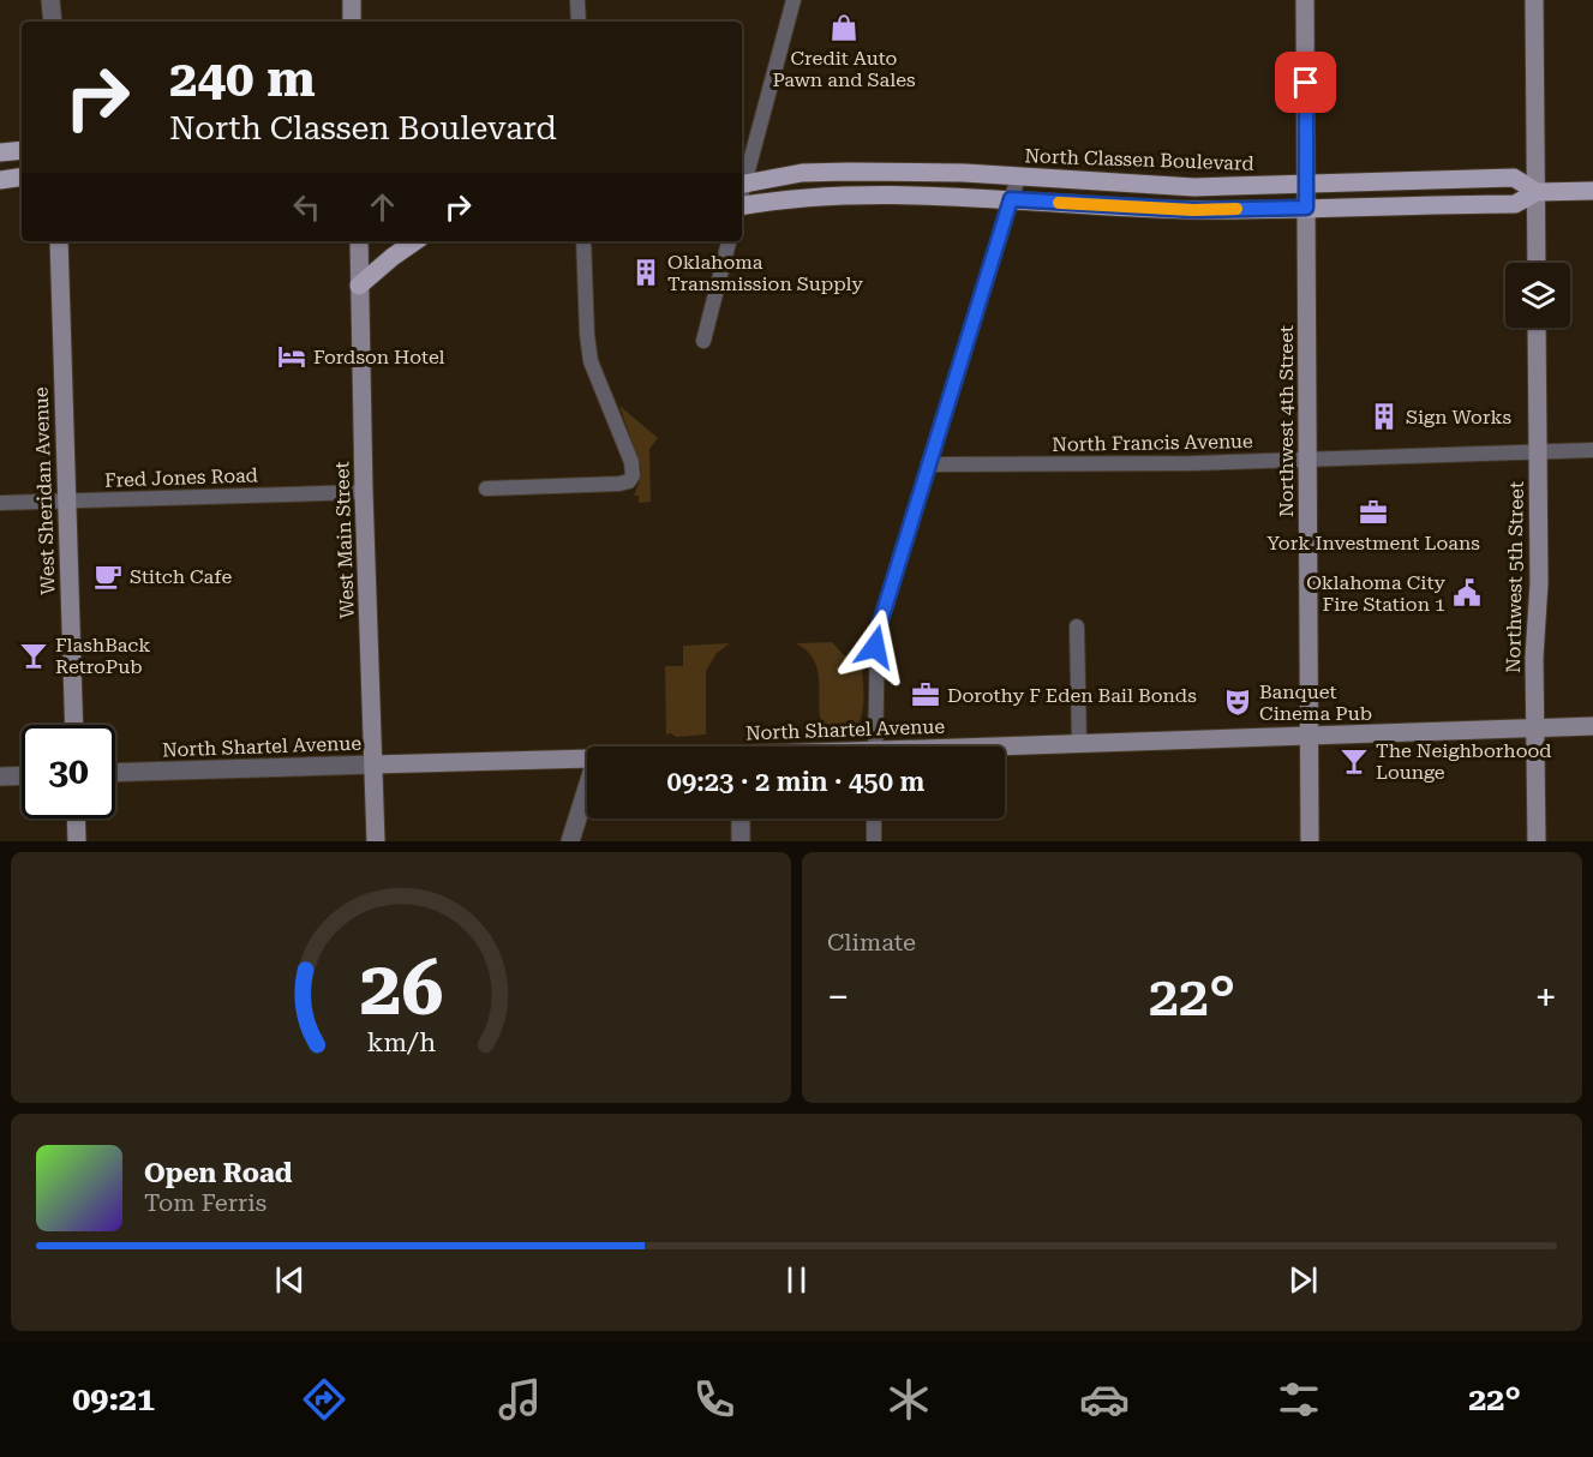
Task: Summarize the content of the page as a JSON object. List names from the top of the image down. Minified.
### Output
{"streets":{"main road":["North Classen Boulevard","Northwest 4th Street","West Sheridan Avenue","West Main Street","Northwest 5th Street","North Shartel Avenue"],"street":["North Francis Avenue","Fred Jones Road"]},"crossings":[["North Classen Boulevard","Northwest 4th Street"],["Northwest 4th Street","North Francis Avenue"],["Northwest 4th Street","North Shartel Avenue"],["North Francis Avenue","Northwest 5th Street"],["Fred Jones Road","West Sheridan Avenue"],["Fred Jones Road","West Main Street"],["West Main Street","North Shartel Avenue"],["Northwest 5th Street","North Shartel Avenue"]],"places":{"shop":["Credit Auto Pawn and Sales"],"building":["Oklahoma Transmission Supply","Sign Works"],"hotel":["Fordson Hotel"],"office":["York Investment Loans","Dorothy F Eden Bail Bonds"],"cafe":["Stitch Cafe"],"public building":["Oklahoma City Fire Station 1"],"bar":["FlashBack RetroPub","The Neighborhood Lounge"],"theatre":["Banquet Cinema Pub"]},"page":{"turn":["240 m","North Classen Boulevard"],"limit":"30","trip":"09:23 · 2 min · 450 m","tile":"Climate","heat":["−","22°","+"],"song":["Open Road","Tom Ferris"],"tabs":["09:21","22°"],"gauge":["26","km/h"]}}
